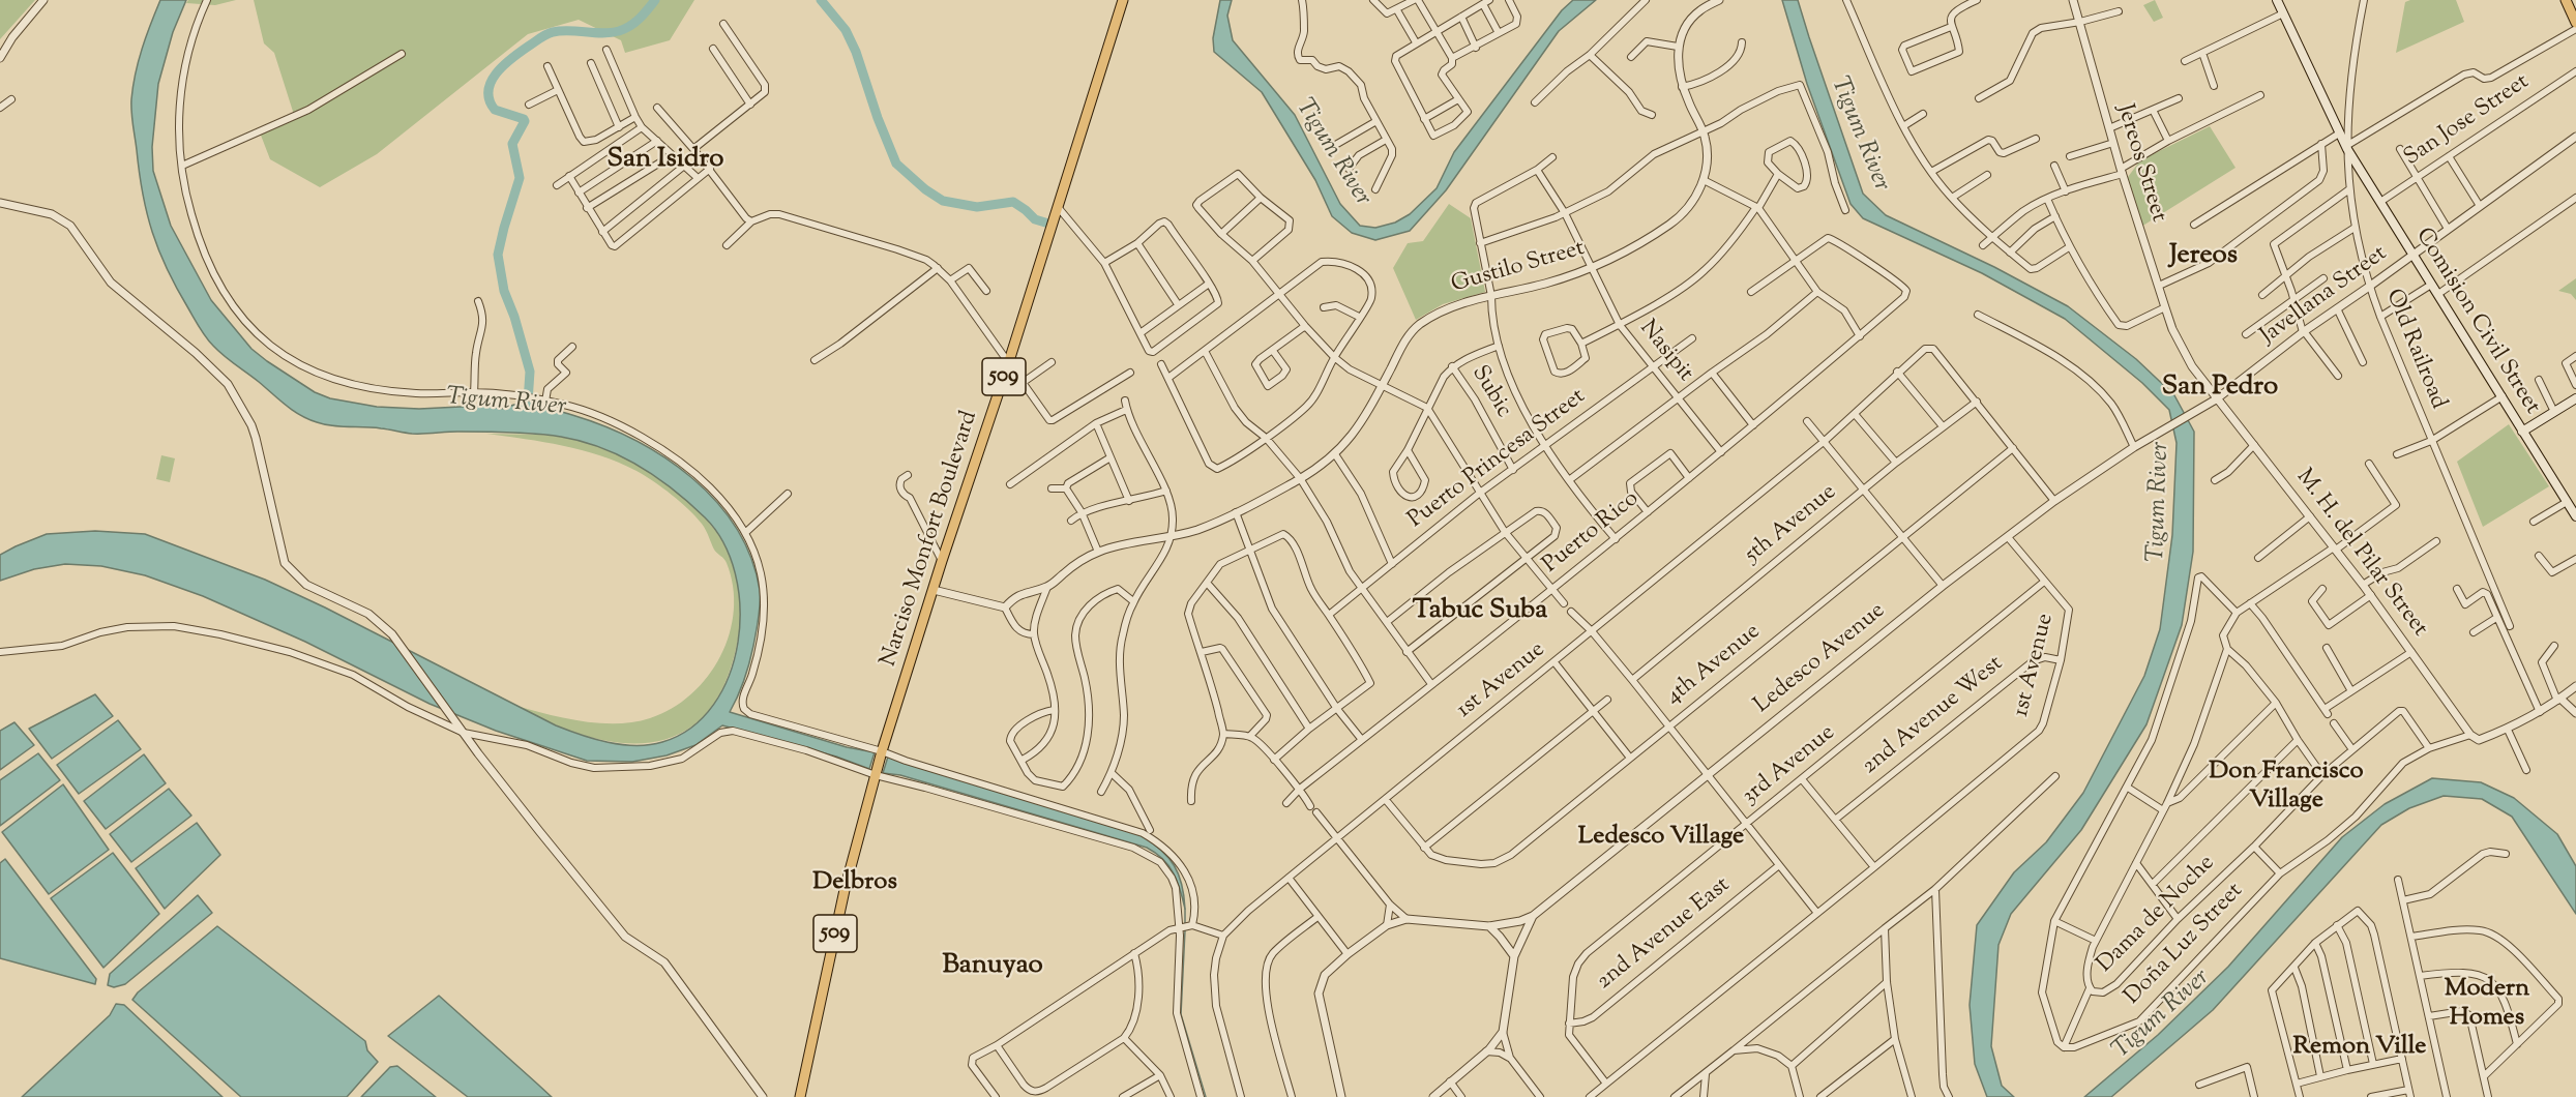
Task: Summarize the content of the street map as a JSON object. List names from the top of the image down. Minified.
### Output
{"streets":{"main road":["Comision Civil Street","509","Narciso Monfort Boulevard"],"street":["San Jose Street","Jereos Street","Gustilo Street","Javellana Street","Old Railroad","Nasipit","Subic","Puerto Princesa Street","5th Avenue","Puerto Rico","M. H. del Pilar Street","Ledesco Avenue","4th Avenue","1st Avenue","2nd Avenue West","3rd Avenue","Dama de Noche","2nd Avenue East","Doña Luz Street"]},"crossings":[["San Jose Street","Comision Civil Street"],["Jereos Street","Javellana Street"],["Jereos Street","M. H. del Pilar Street"],["Gustilo Street","Nasipit"],["Javellana Street","Comision Civil Street"],["Javellana Street","Old Railroad"],["Javellana Street","M. H. del Pilar Street"],["Javellana Street","Ledesco Avenue"],["Comision Civil Street","Old Railroad"],["Nasipit","Puerto Princesa Street"],["Nasipit","Puerto Rico"],["Subic","Puerto Princesa Street"],["5th Avenue","1st Avenue"],["M. H. del Pilar Street","Doña Luz Street"],["Ledesco Avenue","1st Avenue"],["1st Avenue","2nd Avenue West"],["1st Avenue","3rd Avenue"],["3rd Avenue","2nd Avenue East"],["Dama de Noche","Doña Luz Street"]],"districts":["San Isidro","Jereos","San Pedro","Tabuc Suba","Don Francisco Village","Ledesco Village","Delbros","Banuyao","Modern Homes","Remon Ville"],"water":["Tigum River"]}
